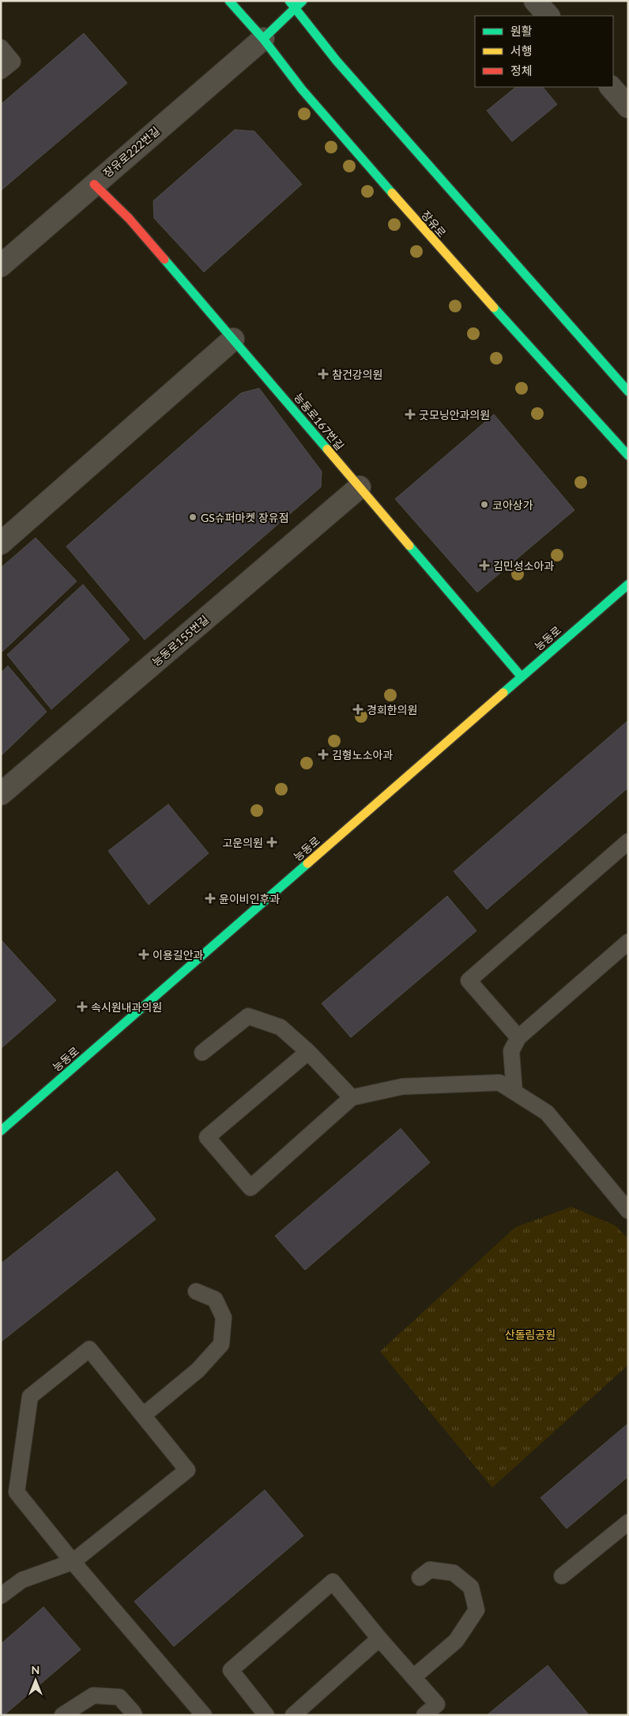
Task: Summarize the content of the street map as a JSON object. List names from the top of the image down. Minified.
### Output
{"streets":{"street":["장유로222번길","장유로","능동로167번길","능동로","능동로155번길"]},"crossings":[["장유로222번길","장유로"],["장유로222번길","능동로167번길"],["능동로167번길","능동로"],["능동로167번길","능동로155번길"]],"parks":["산돌림공원"],"places":{"health":["참건강의원","굿모닝안과의원","김민성소아과","경희한의원","김형노소아과","고운의원","윤이비인후과","이용길안과","속시원내과의원"],"other":["코아상가","GS슈퍼마켓 장유점"]},"legend":["원활","서행","정체"],"north":"top"}
